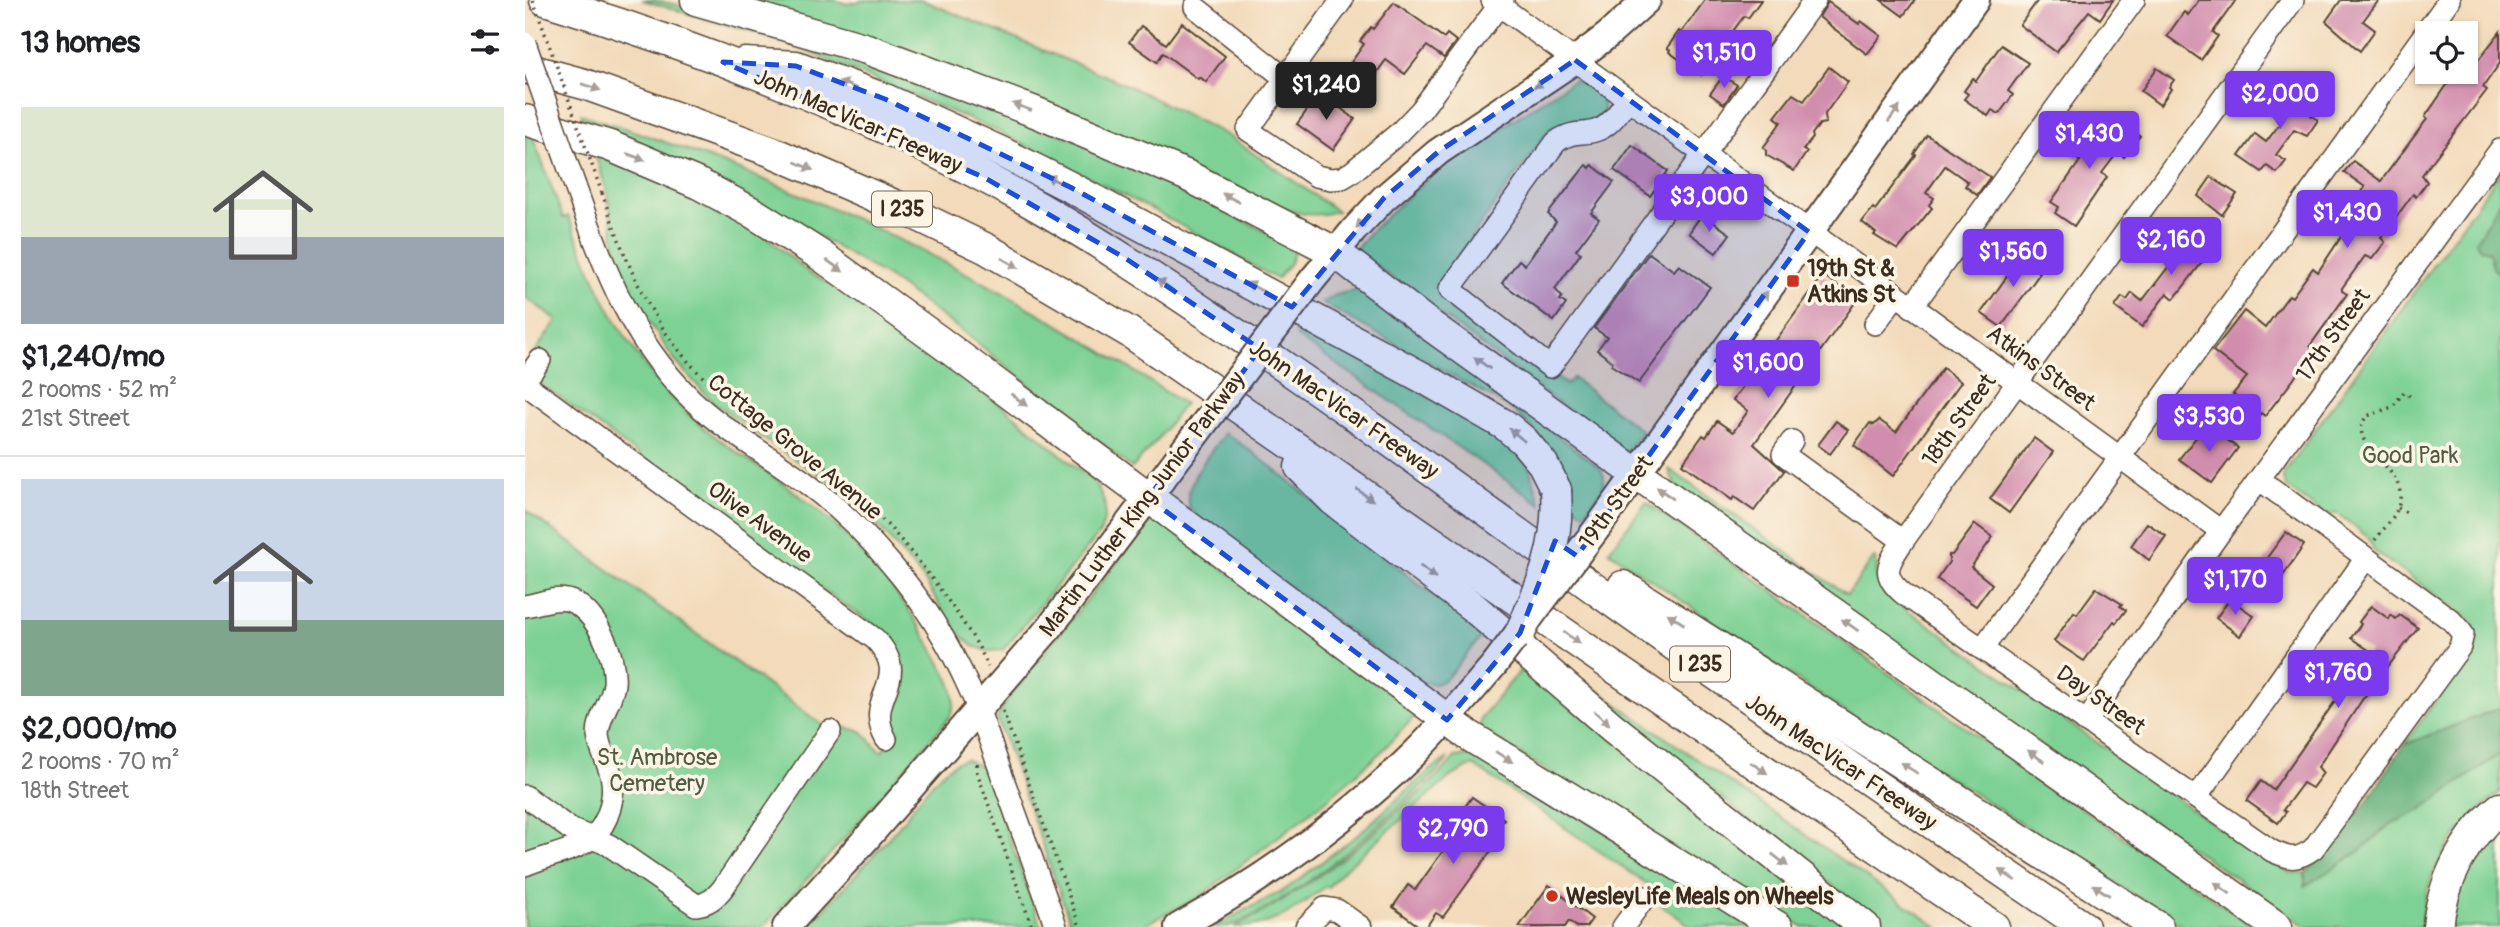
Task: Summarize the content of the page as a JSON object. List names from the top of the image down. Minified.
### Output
{"streets":{"highway":["John MacVicar Freeway","I 235"],"main road":["19th Street","Martin Luther King Junior Parkway"],"street":["17th Street","Atkins Street","18th Street","Cottage Grove Avenue","Olive Avenue","Day Street"]},"crossings":[["17th Street","Atkins Street"],["17th Street","Day Street"],["Atkins Street","18th Street"],["Atkins Street","19th Street"],["Atkins Street","Martin Luther King Junior Parkway"],["18th Street","Day Street"],["Cottage Grove Avenue","Martin Luther King Junior Parkway"]],"one_way":["19th Street"],"parks":["Good Park","St. Ambrose Cemetery"],"places":{"transit":["19th St & Atkins St"],"other":["WesleyLife Meals on Wheels"]},"page":{"heading":"13 homes","price":["$1,510","$1,240","$2,000","$1,430","$3,000","$1,430","$2,160","$1,560","$1,600","$3,530","$1,170","$1,760","$2,790"],"list":[{"name":"$1,240/mo","note":"2 rooms · 52 m² · 21st Street"},{"name":"$2,000/mo","note":"2 rooms · 70 m² · 18th Street"}]}}
